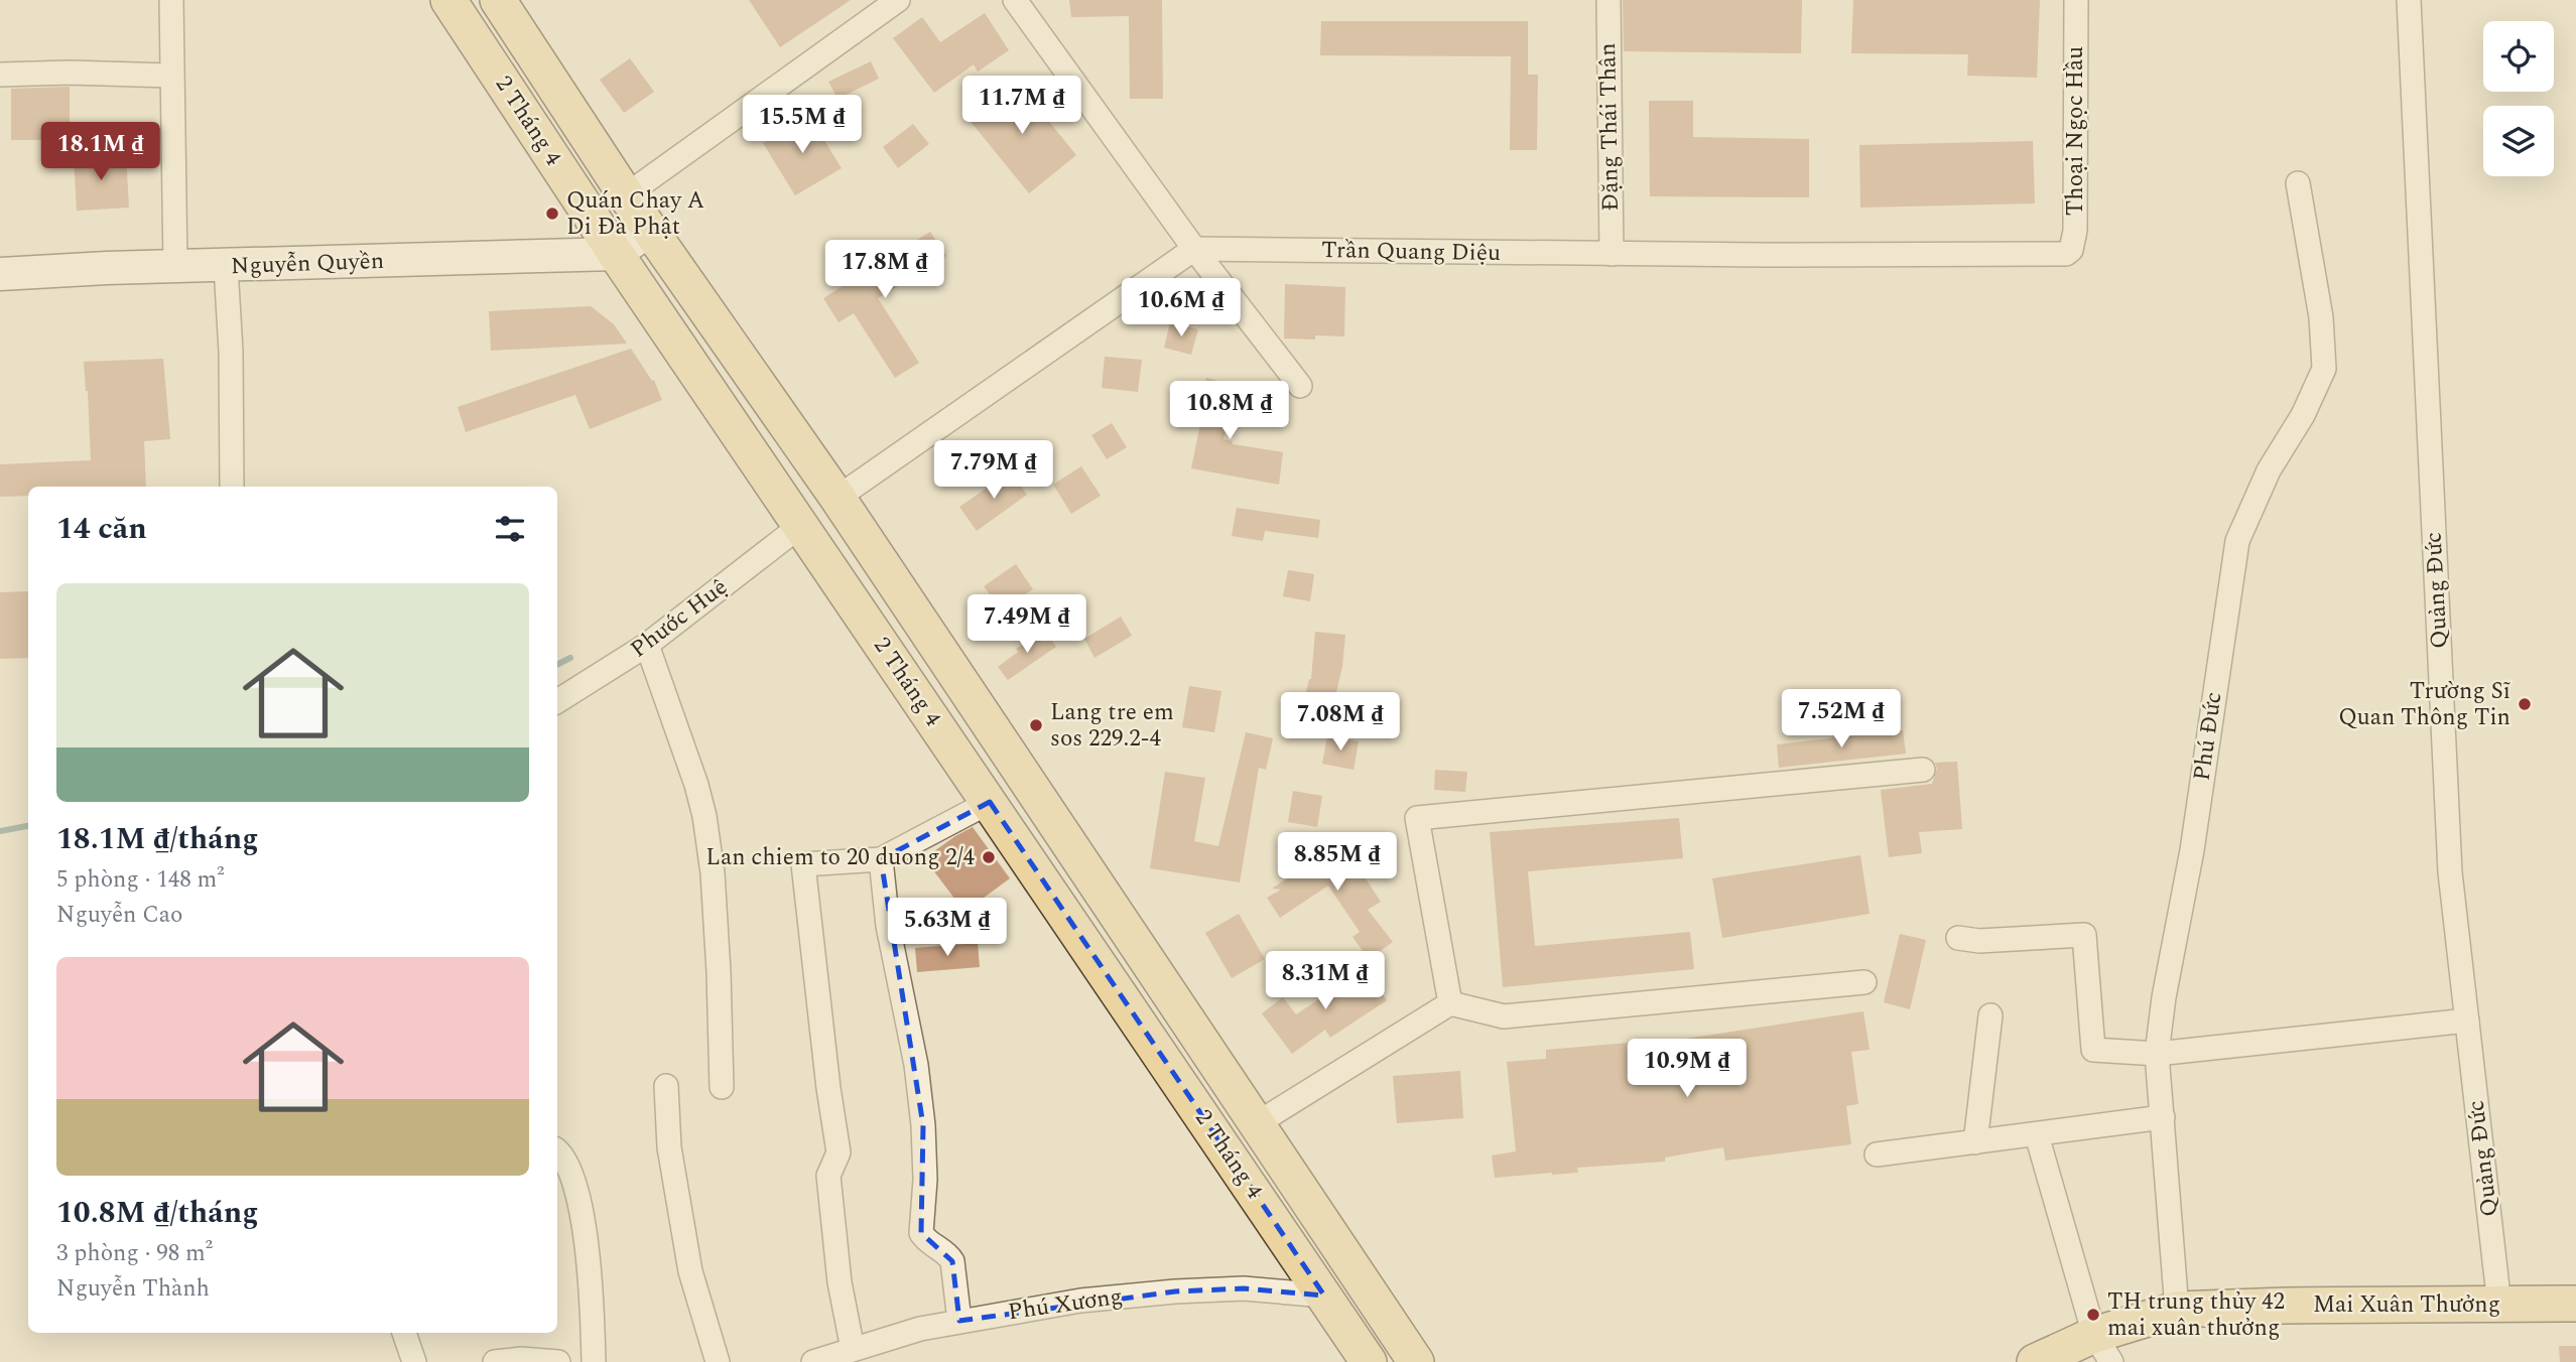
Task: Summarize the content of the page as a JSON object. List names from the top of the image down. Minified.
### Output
{"streets":{"main road":["2 Tháng 4","Mai Xuân Thưởng"],"street":["Đặng Thái Thân","Thoại Ngọc Hầu","Trần Quang Diệu","Nguyễn Quyền","Quảng Đức","Phước Huệ","Phú Đức","Phú Xương"]},"crossings":[["2 Tháng 4","Nguyễn Quyền"],["2 Tháng 4","Phước Huệ"],["2 Tháng 4","Phú Xương"],["Đặng Thái Thân","Trần Quang Diệu"],["Thoại Ngọc Hầu","Trần Quang Diệu"],["Quảng Đức","Mai Xuân Thưởng"],["Phú Đức","Mai Xuân Thưởng"]],"places":["Quán Chay A Di Đà Phật","Trường Sĩ Quan Thông Tin","Lang tre em sos 229.2-4","Lan chiem to 20 duong 2/4","TH trung thủy 42 mai xuân thưởng"],"page":{"price":["11.7M ₫","15.5M ₫","18.1M ₫","17.8M ₫","10.6M ₫","10.8M ₫","7.79M ₫","7.49M ₫","7.52M ₫","7.08M ₫","8.85M ₫","5.63M ₫","8.31M ₫","10.9M ₫"],"heading":"14 căn","list":[{"name":"18.1M ₫/tháng","note":"5 phòng · 148 m² · Nguyễn Cao"},{"name":"10.8M ₫/tháng","note":"3 phòng · 98 m² · Nguyễn Thành"}]}}
